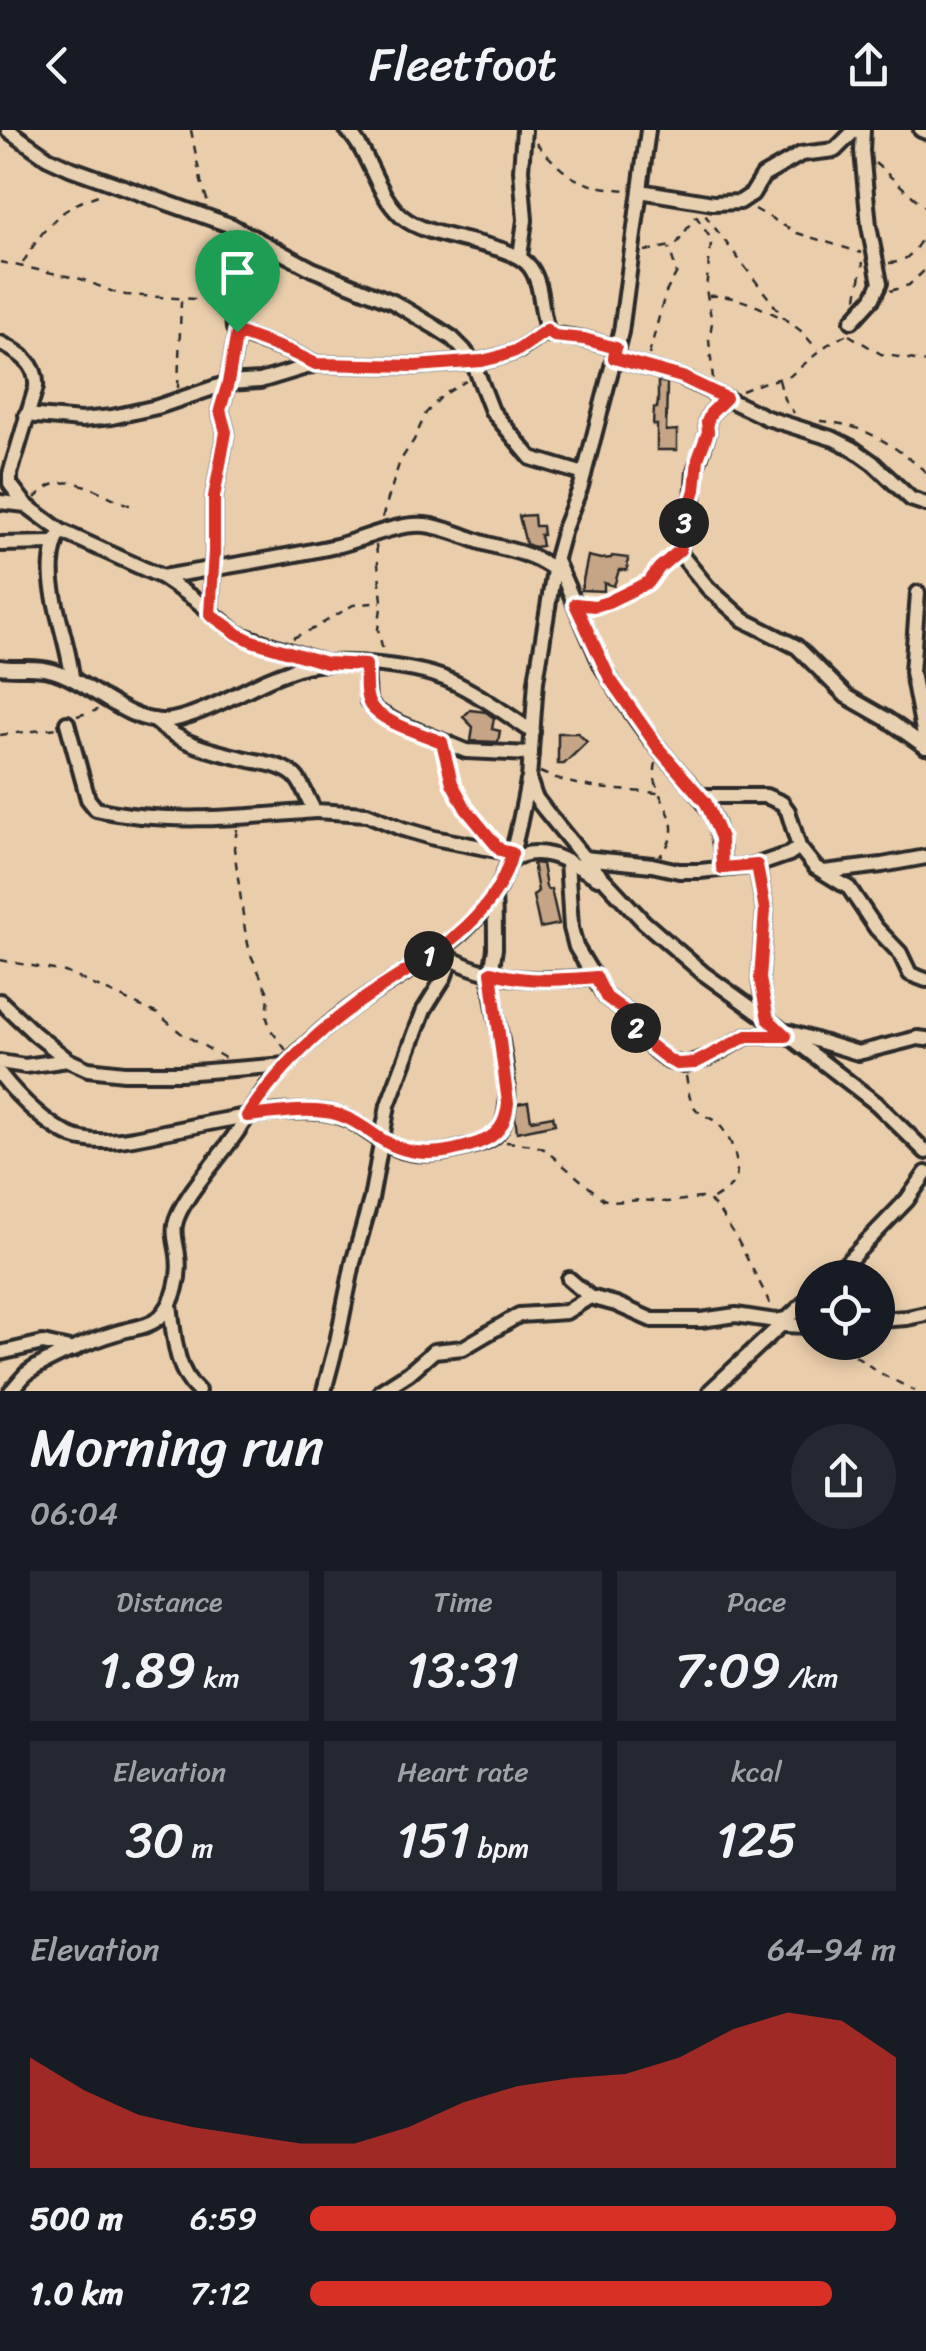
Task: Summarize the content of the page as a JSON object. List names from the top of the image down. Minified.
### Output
{"page":{"header":"Fleetfoot","pins":["3","1","2"],"heading":["Morning run","06:04"],"stats":[["Distance","1.89 km"],["Time","13:31"],["Pace","7:09 /km"],["Elevation","30 m"],["Heart rate","151 bpm"],["kcal","125"]],"chart":["Elevation","64–94 m"],"list":[{"name":"500 m","note":"6:59"},{"name":"1.0 km","note":"7:12"}]}}
